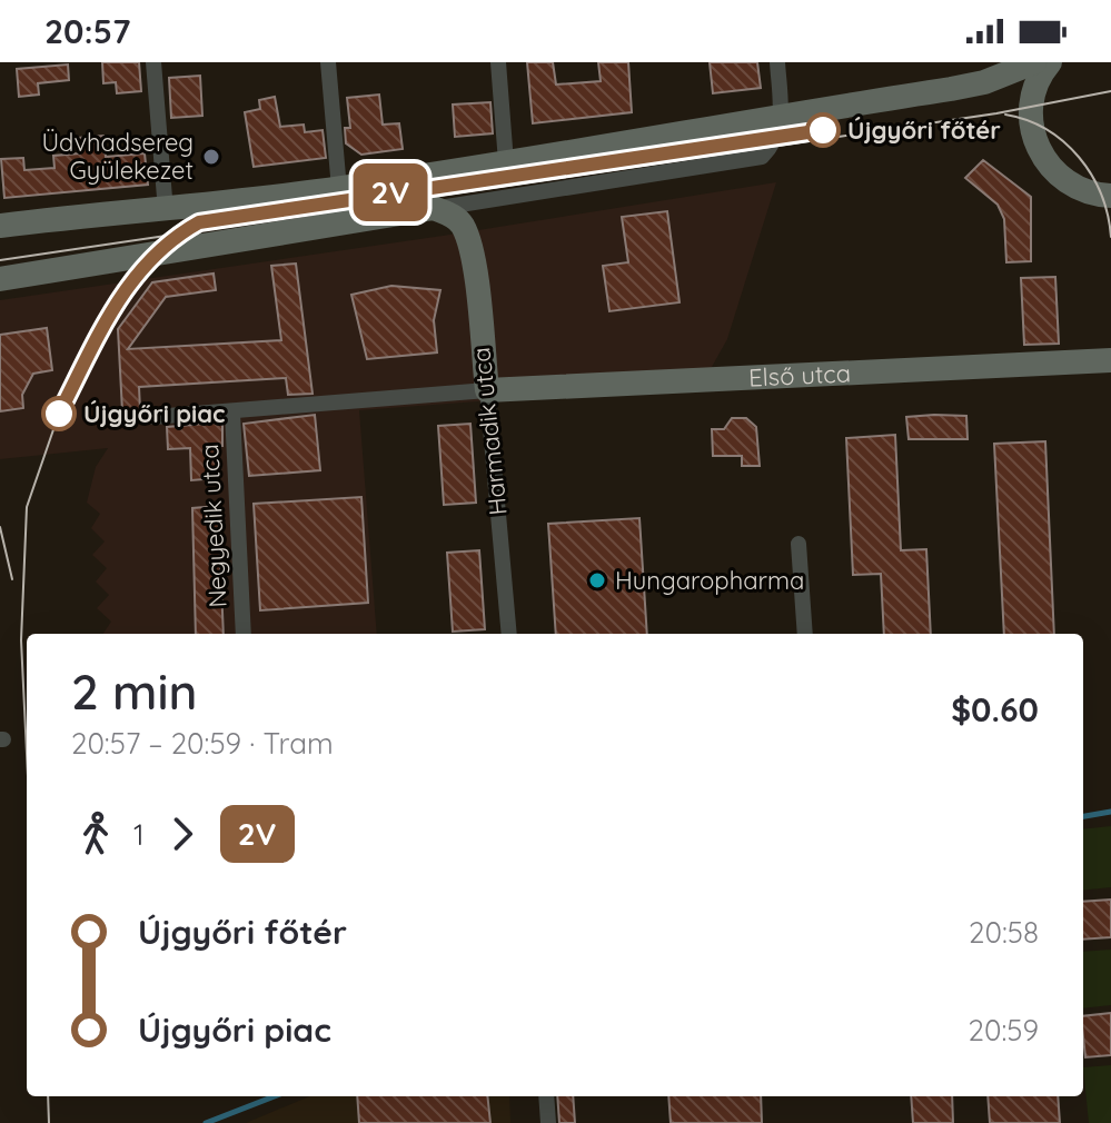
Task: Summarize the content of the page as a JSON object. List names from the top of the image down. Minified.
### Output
{"streets":{"street":["Első utca","Harmadik utca","Negyedik utca"]},"crossings":[["Első utca","Harmadik utca"]],"places":["Újgyőri főtér","Üdvhadsereg Gyülekezet","Újgyőri piac","Hungaropharma"],"lines":["tram line 2V"],"page":{"status":"20:57","on_map":"2V","heading":["2 min","20:57 – 20:59 · Tram","$0.60"],"legs":["1","2V"],"list":[{"name":"Újgyőri főtér","value":"20:58"},{"name":"Újgyőri piac","value":"20:59"}]}}
